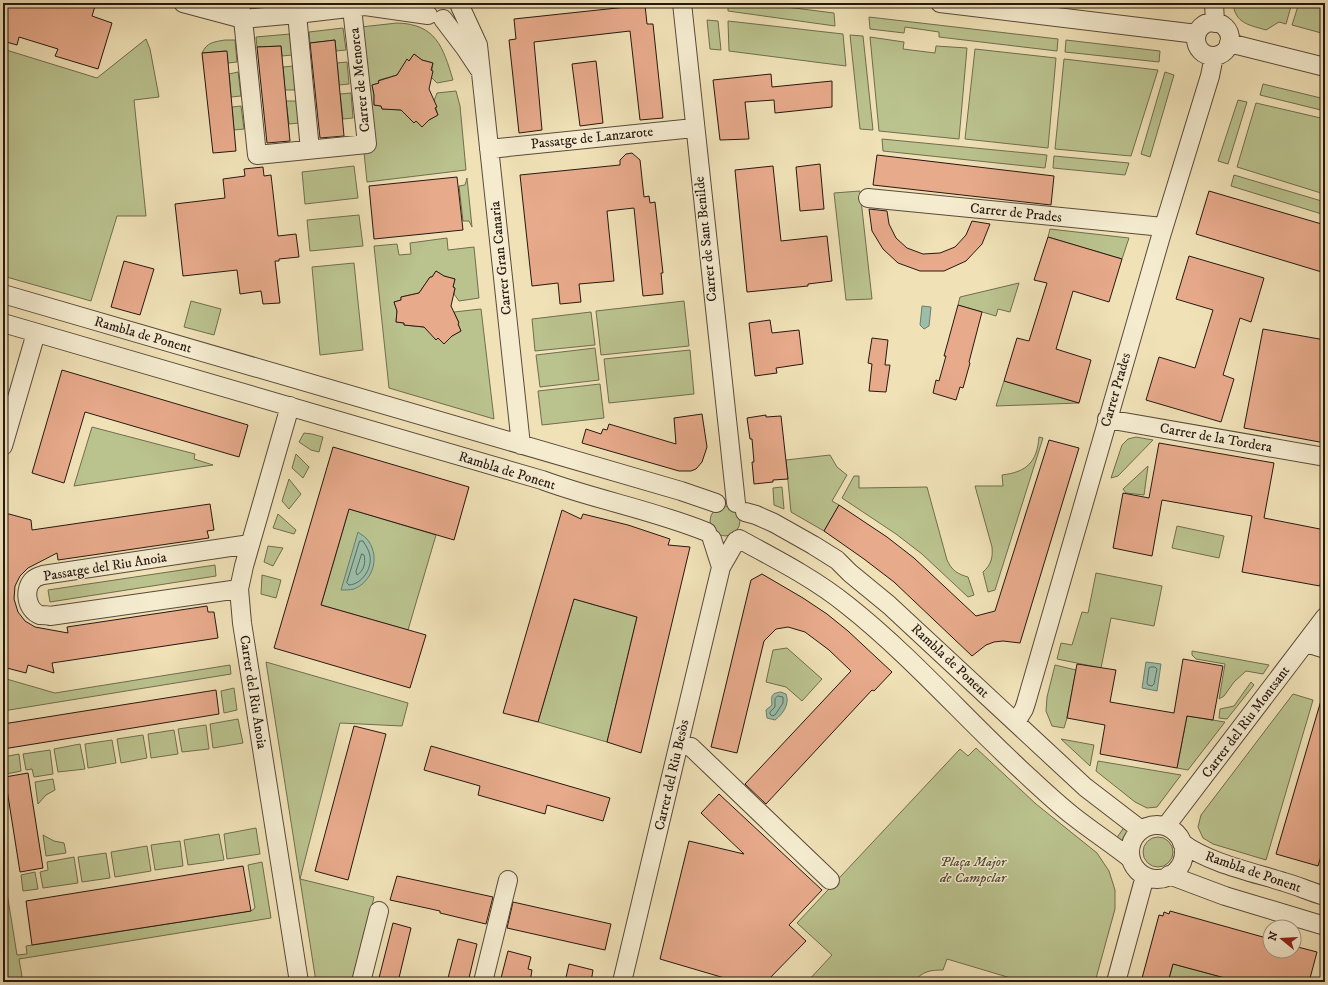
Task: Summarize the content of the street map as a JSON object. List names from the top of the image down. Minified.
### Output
{"streets":{"street":["Carrer de Menorca","Passatge de Lanzarote","Carrer de Prades","Carrer de Sant Benilde","Carrer Gran Canaria","Rambla de Ponent","Carrer Prades","Carrer de la Tordera","Passatge del Riu Anoia","Carrer del Riu Anoia","Carrer del Riu Montsant","Carrer del Riu Besòs"]},"crossings":[["Carrer de Menorca","Carrer Gran Canaria"],["Passatge de Lanzarote","Carrer de Sant Benilde"],["Passatge de Lanzarote","Carrer Gran Canaria"],["Carrer de Prades","Carrer Prades"],["Carrer de Sant Benilde","Rambla de Ponent"],["Carrer de Sant Benilde","Carrer del Riu Besòs"],["Carrer Gran Canaria","Rambla de Ponent"],["Rambla de Ponent","Carrer Prades"],["Rambla de Ponent","Carrer del Riu Anoia"],["Rambla de Ponent","Carrer del Riu Montsant"],["Rambla de Ponent","Carrer del Riu Besòs"],["Carrer Prades","Carrer de la Tordera"],["Passatge del Riu Anoia","Carrer del Riu Anoia"]],"parks":["Plaça Major de Campclar"],"north":"left"}
